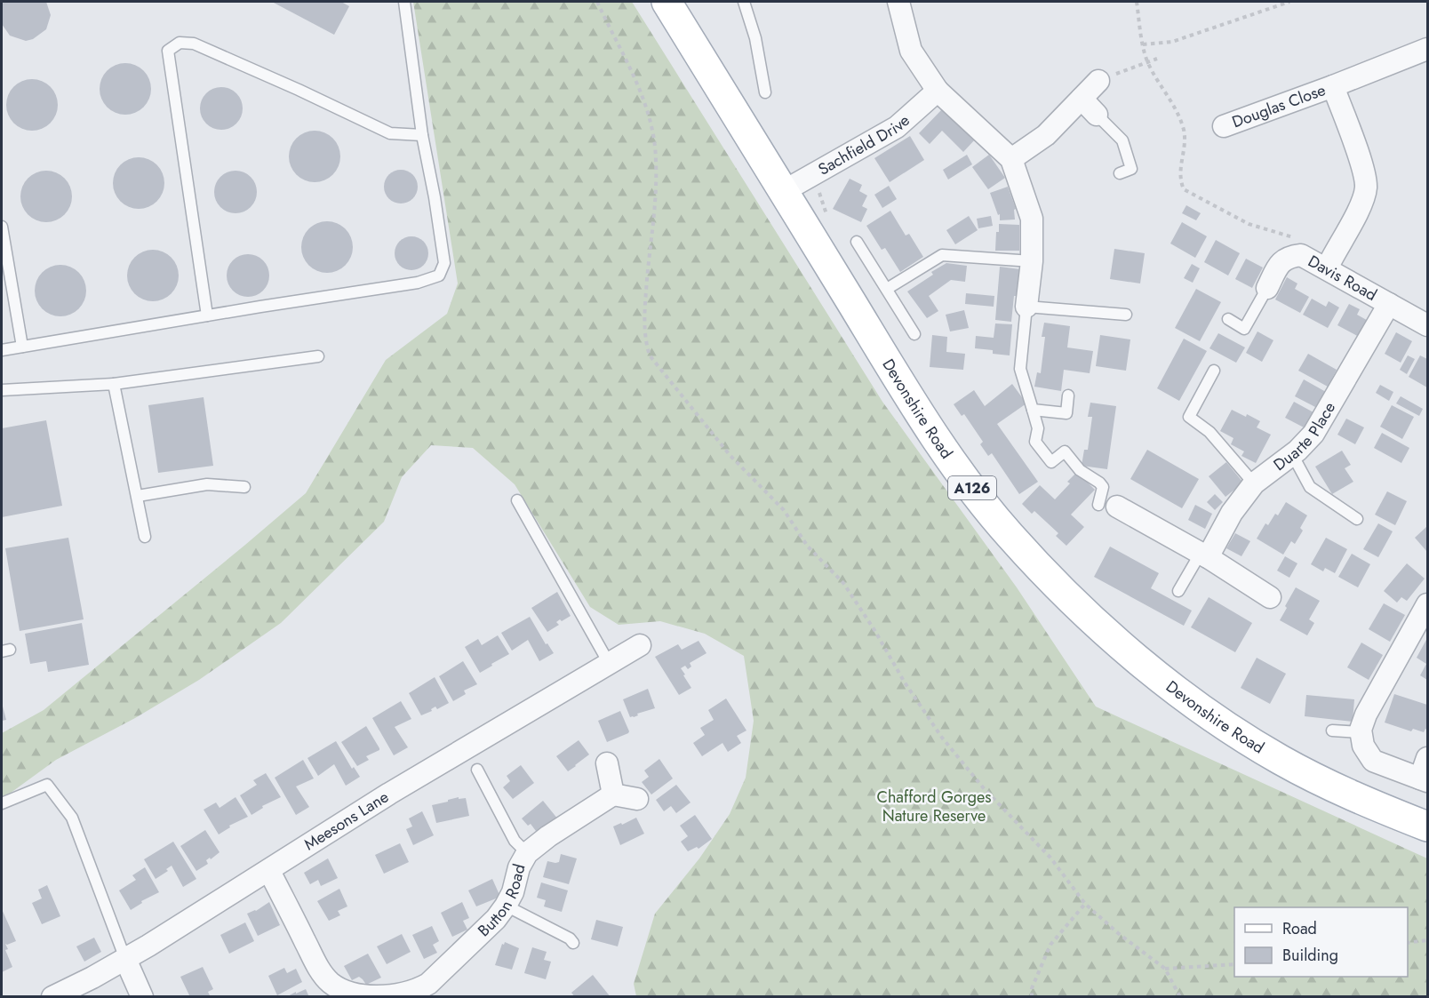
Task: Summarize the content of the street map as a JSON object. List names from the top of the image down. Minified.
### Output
{"streets":{"main road":["Devonshire Road","A126"],"street":["Douglas Close","Sachfield Drive","Davis Road","Duarte Place","Meesons Lane","Button Road"]},"crossings":[["Douglas Close","Davis Road"],["Sachfield Drive","Devonshire Road"],["Davis Road","Duarte Place"],["Meesons Lane","Button Road"]],"parks":["Chafford Gorges Nature Reserve"],"legend":["Road","Building"]}
